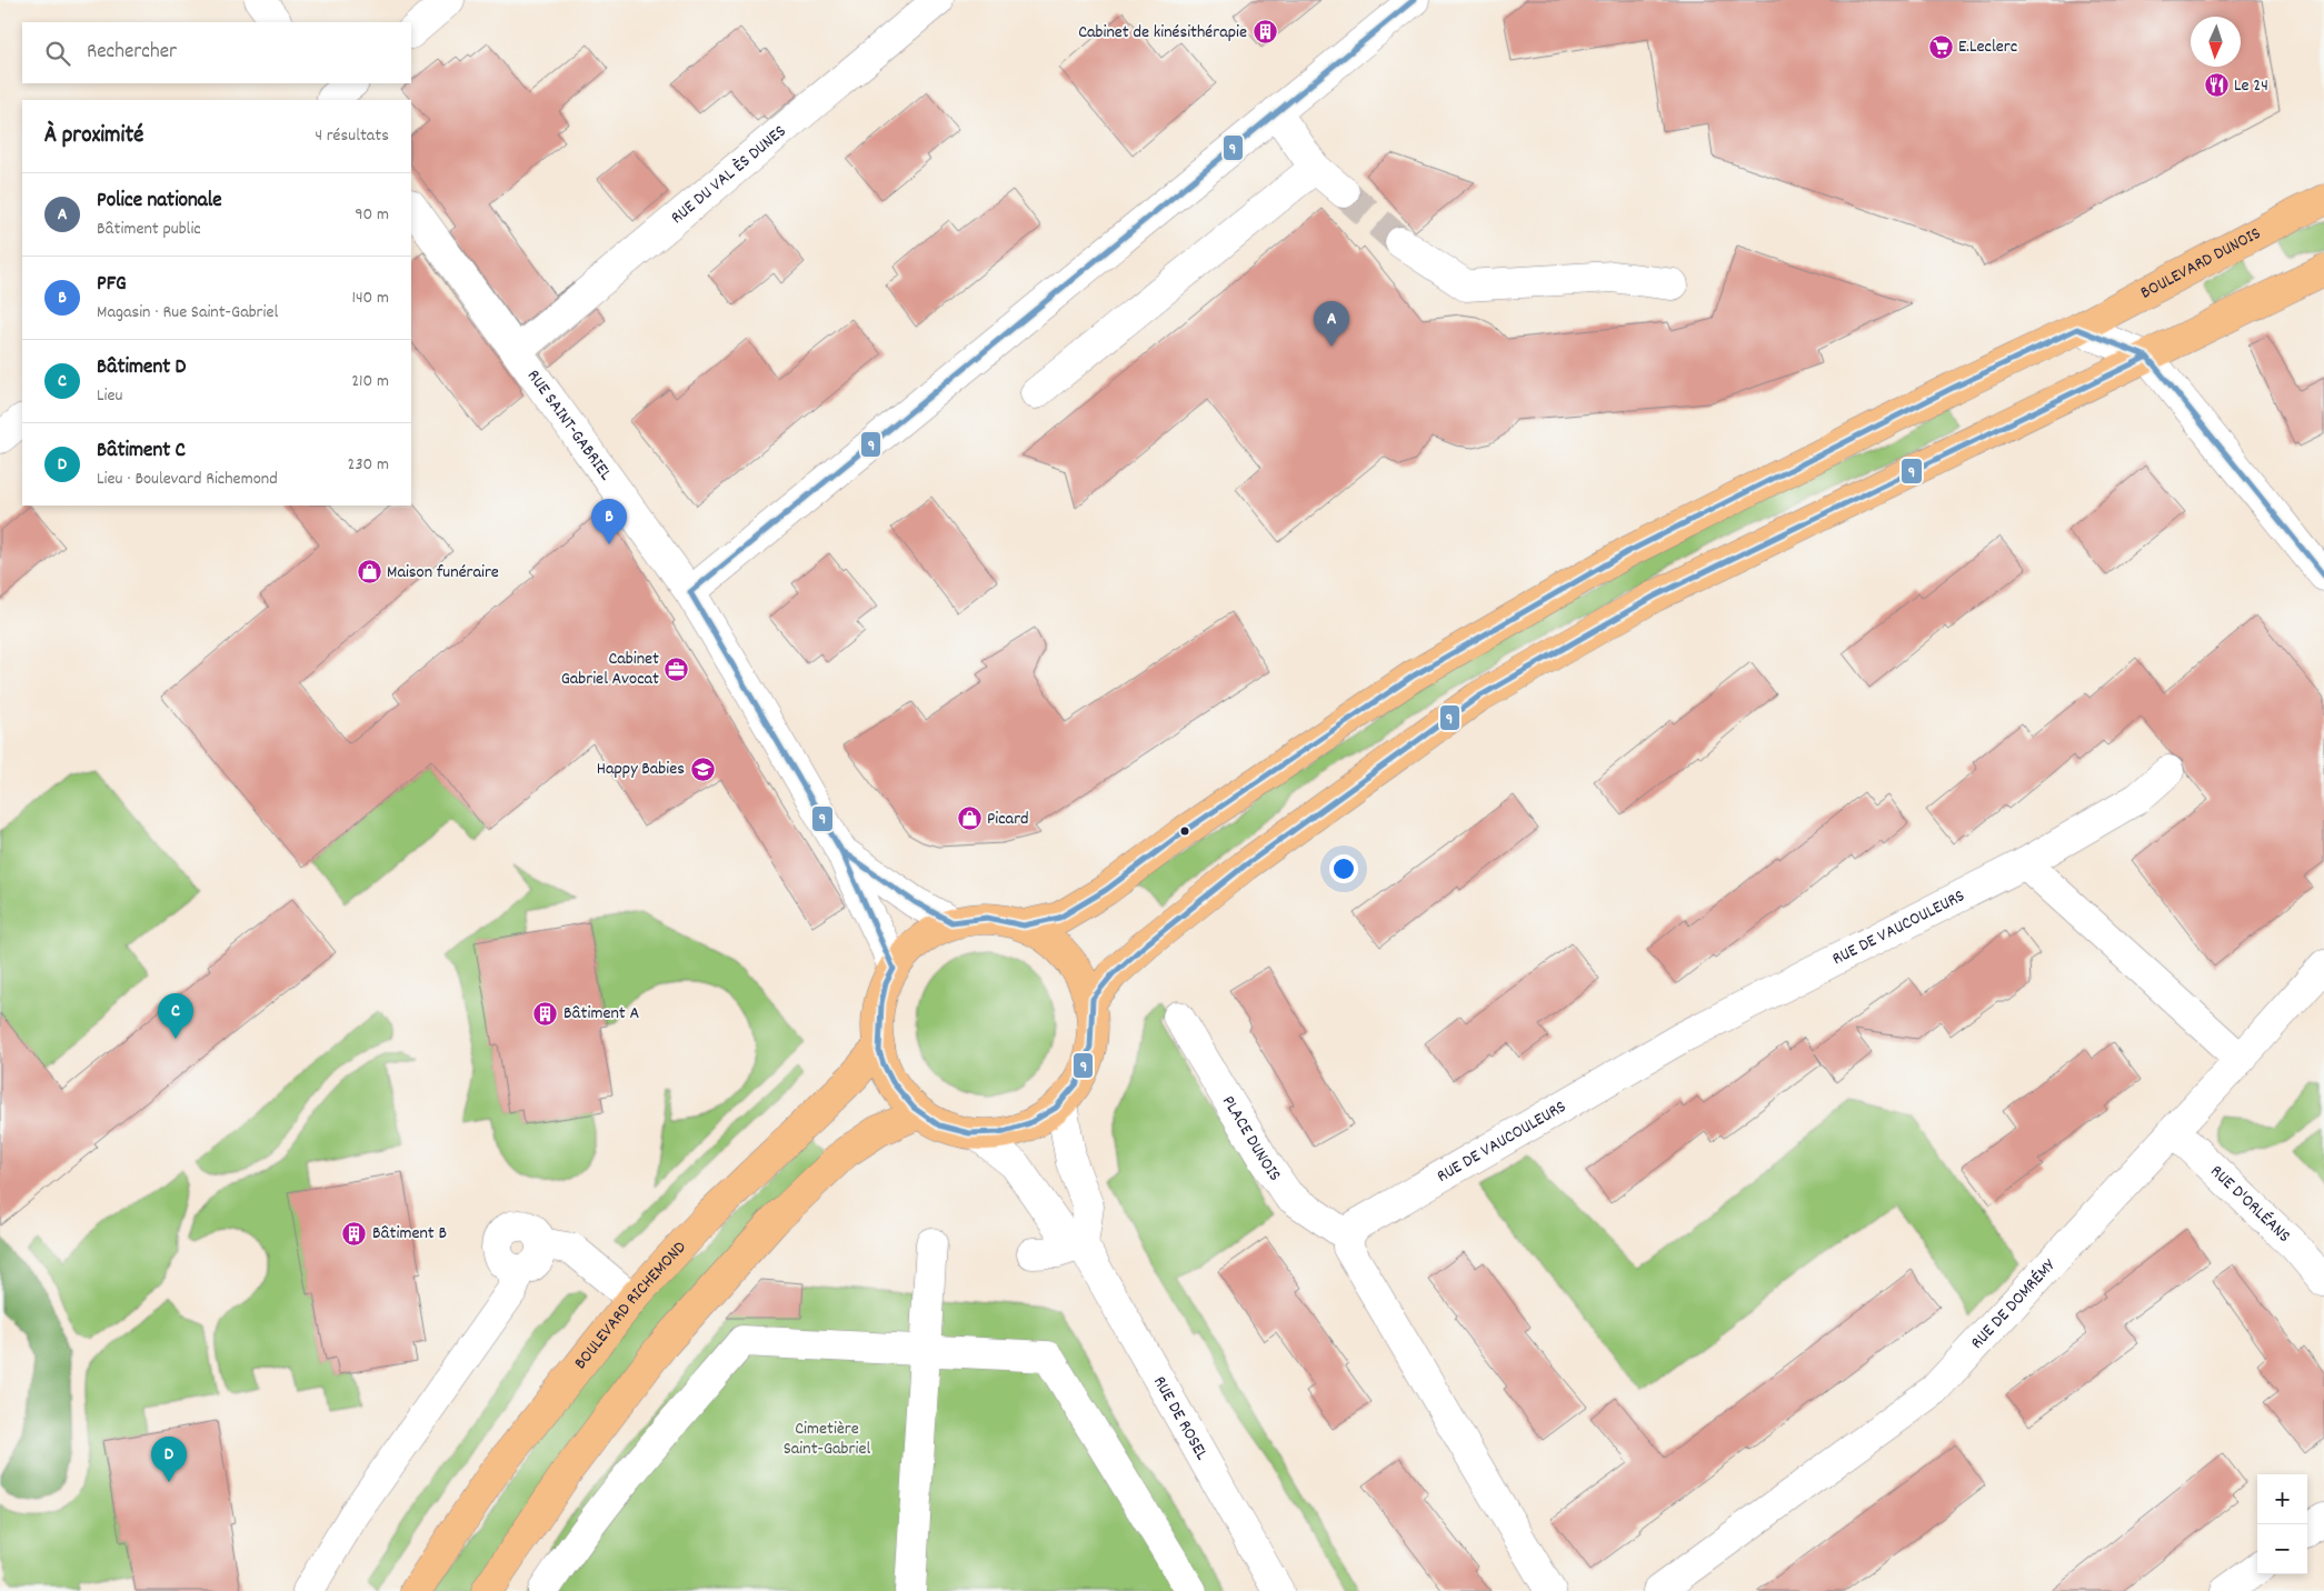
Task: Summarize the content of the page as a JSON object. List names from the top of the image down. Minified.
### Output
{"streets":{"main road":["BOULEVARD DUNOIS","BOULEVARD RICHEMOND"],"street":["RUE DU VAL ÈS DUNES","RUE SAINT-GABRIEL","RUE DE VAUCOULEURS","PLACE DUNOIS","RUE D'ORLÉANS","RUE DE DOMRÉMY","RUE DE ROSEL"]},"crossings":[["RUE DU VAL ÈS DUNES","RUE SAINT-GABRIEL"],["RUE DE VAUCOULEURS","PLACE DUNOIS"],["RUE D'ORLÉANS","RUE DE DOMRÉMY"]],"parks":["Cimetière Saint-Gabriel"],"places":{"building":["Cabinet de kinésithérapie","Bâtiment A","Bâtiment B"],"supermarket":["E.Leclerc"],"restaurant":["Le 24"],"shop":["Maison funéraire","Picard"],"office":["Cabinet Gabriel Avocat"],"school or university":["Happy Babies"]},"lines":["transit line 9"],"north":"bottom","page":{"search":"Rechercher","heading":["À proximité","4 résultats"],"list":[{"mark":"A","name":"Police nationale","note":"Bâtiment public","value":"90 m"},{"mark":"B","name":"PFG","note":"Magasin · Rue Saint-Gabriel","value":"140 m"},{"mark":"C","name":"Bâtiment D","note":"Lieu","value":"210 m"},{"mark":"D","name":"Bâtiment C","note":"Lieu · Boulevard Richemond","value":"230 m"}],"pins":["A","B","C","D"],"map_buttons":["+","−"]}}
